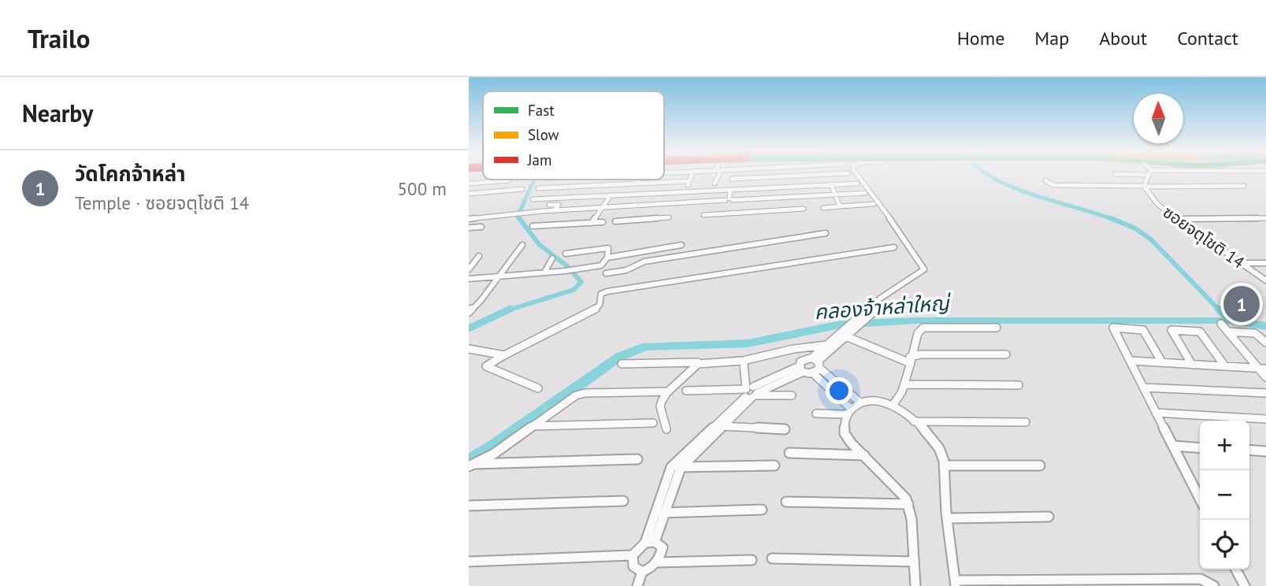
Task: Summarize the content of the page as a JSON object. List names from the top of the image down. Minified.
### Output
{"streets":{"street":["ซอยจตุโชติ 14"]},"water":["คลองจ้าหล่าใหญ่"],"legend":["Fast","Slow","Jam"],"north":"top","page":{"header":"Trailo","nav":["Home","Map","About","Contact"],"heading":"Nearby","list":[{"mark":"1","name":"วัดโคกจ้าหล่า","note":"Temple · ซอยจตุโชติ 14","value":"500 m"}],"pins":"1","map_buttons":["+","−"]}}
